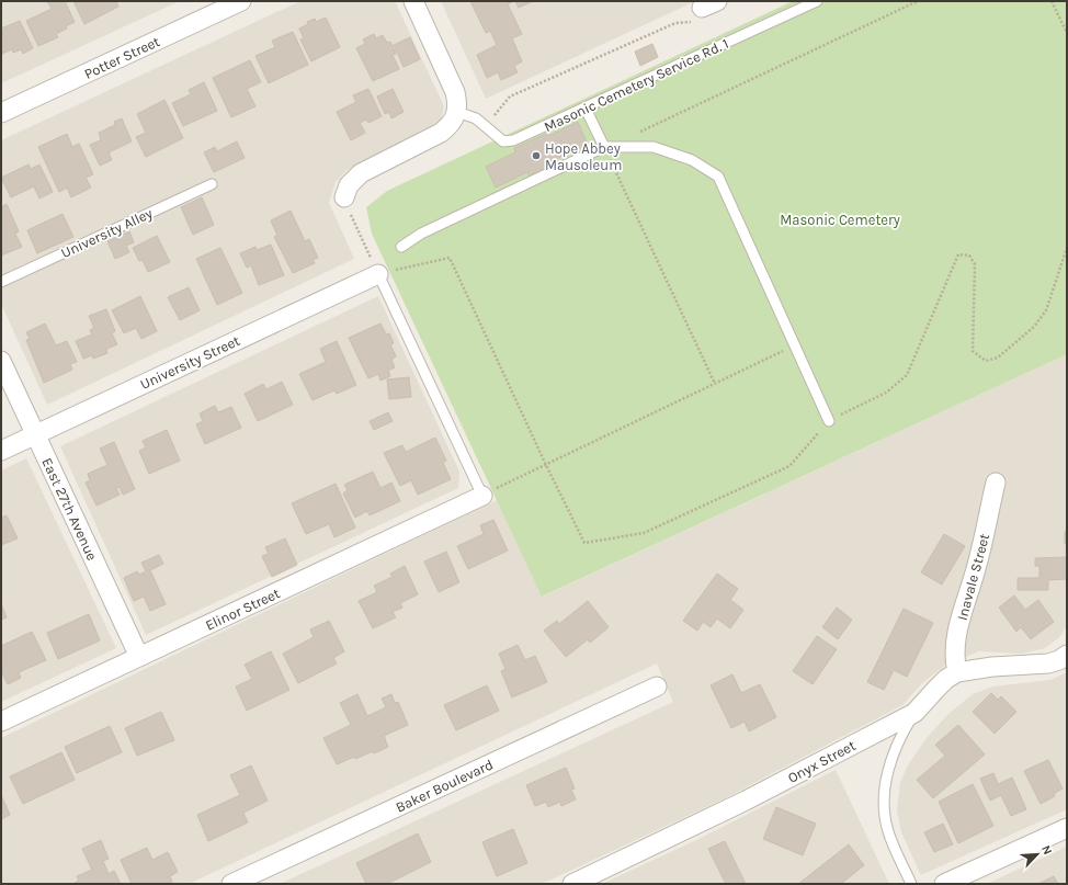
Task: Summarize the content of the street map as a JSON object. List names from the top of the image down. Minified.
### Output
{"streets":{"street":["Potter Street","University Street","East 27th Avenue","Inavale Street","Elinor Street","Onyx Street","Baker Boulevard"],"lane":["Masonic Cemetery Service Rd. 1","University Alley"]},"crossings":[["University Street","East 27th Avenue"],["East 27th Avenue","Elinor Street"],["Inavale Street","Onyx Street"]],"parks":["Masonic Cemetery"],"places":["Hope Abbey Mausoleum"],"north":"top right"}
